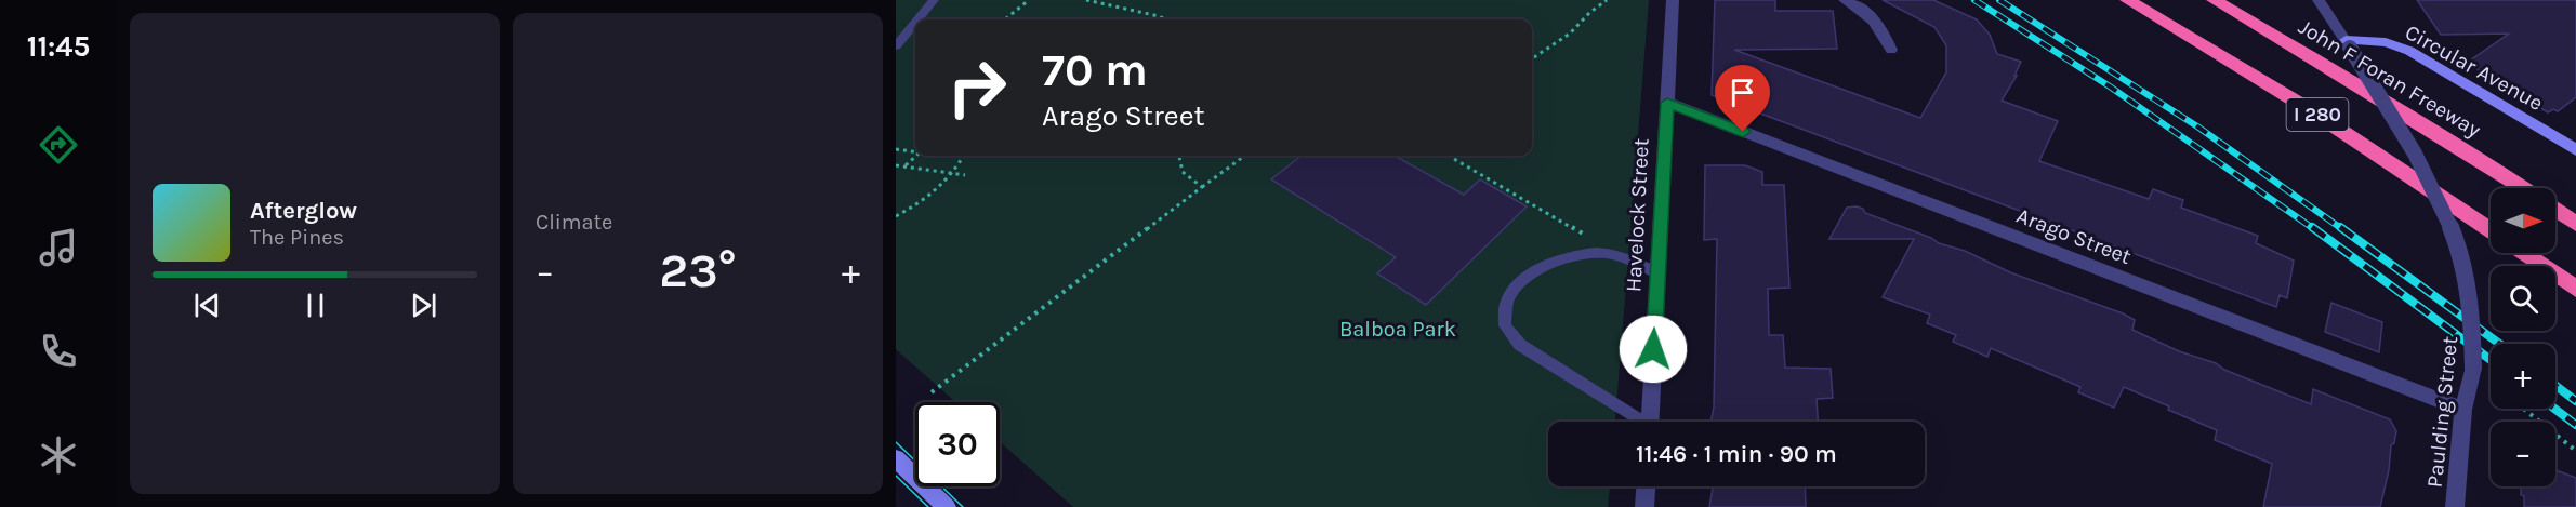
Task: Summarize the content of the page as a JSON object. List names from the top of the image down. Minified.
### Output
{"streets":{"highway":["John F Foran Freeway","I 280"],"street":["Circular Avenue","Havelock Street","Arago Street","Paulding Street"]},"crossings":[["Circular Avenue","Paulding Street"],["Havelock Street","Arago Street"],["Arago Street","Paulding Street"]],"parks":["Balboa Park"],"north":"right","page":{"tabs":"11:45","tile":"Climate","turn":["70 m","Arago Street"],"song":["Afterglow","The Pines"],"map_buttons":["+","−"],"heat":["−","23°","+"],"limit":"30","trip":"11:46 · 1 min · 90 m"}}
